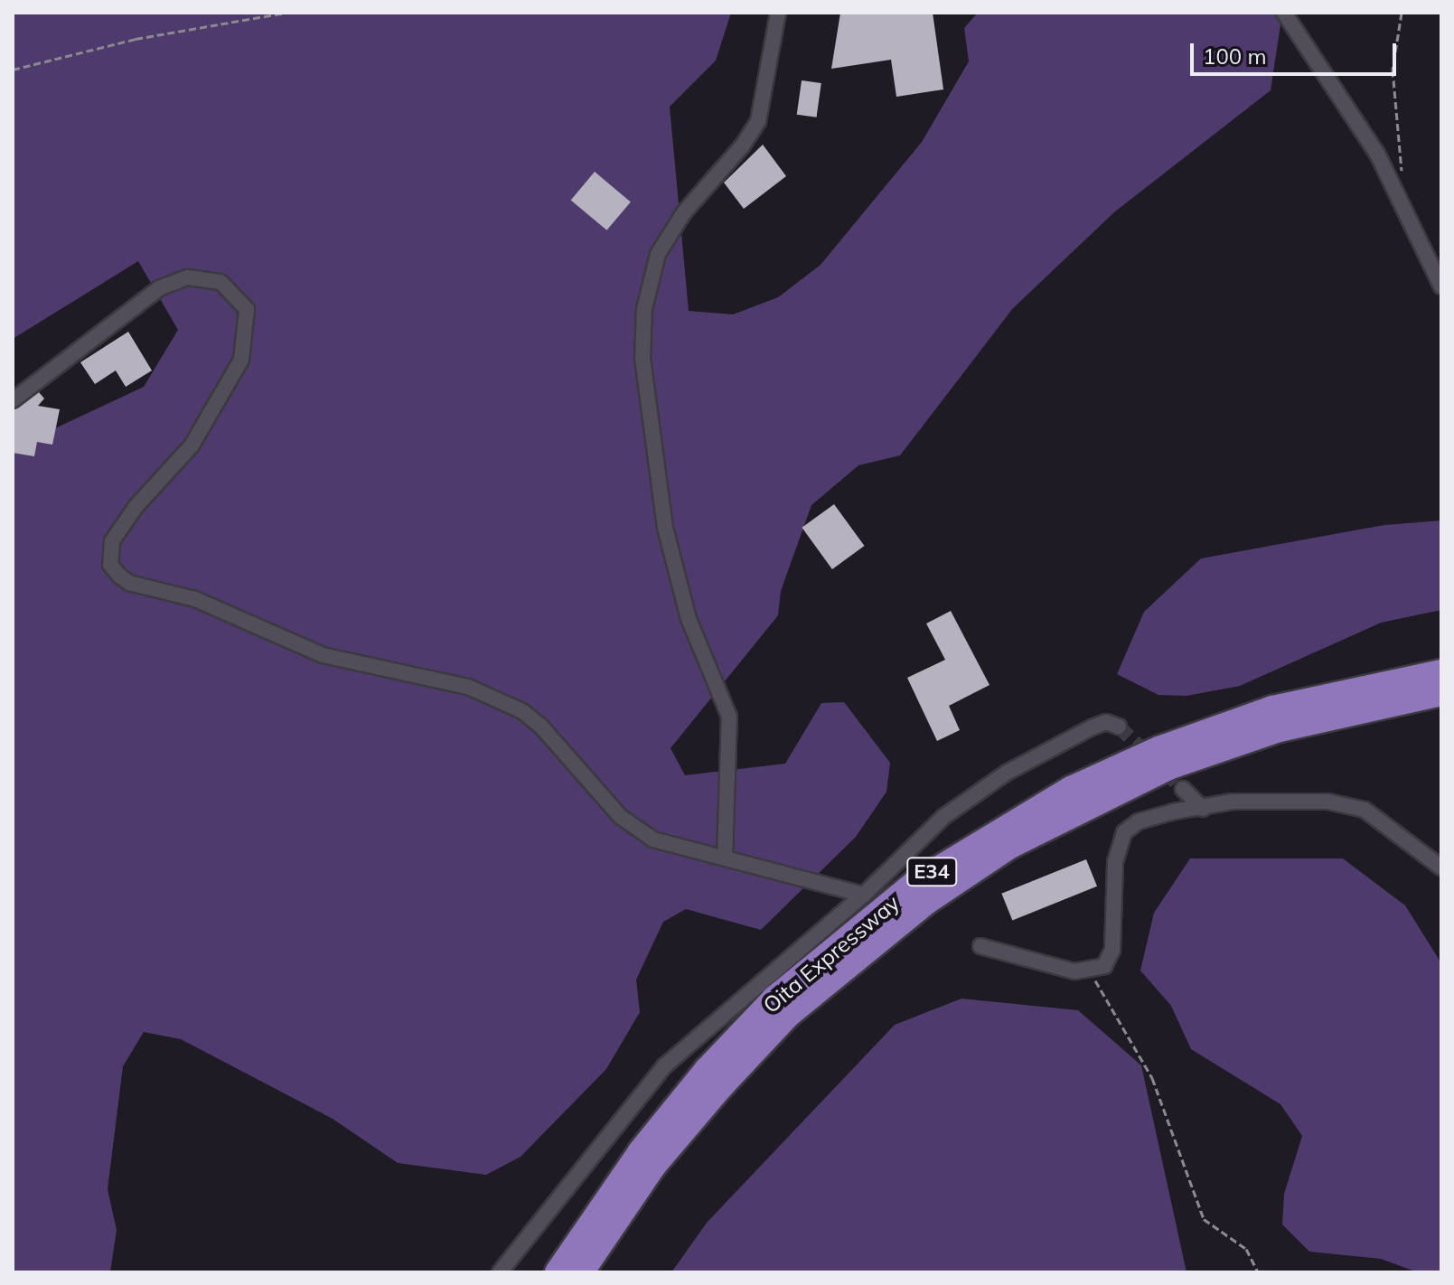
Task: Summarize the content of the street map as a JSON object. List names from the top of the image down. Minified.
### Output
{"streets":{"highway":["E34","Oita Expressway"]},"scale_bar":"100 m"}
